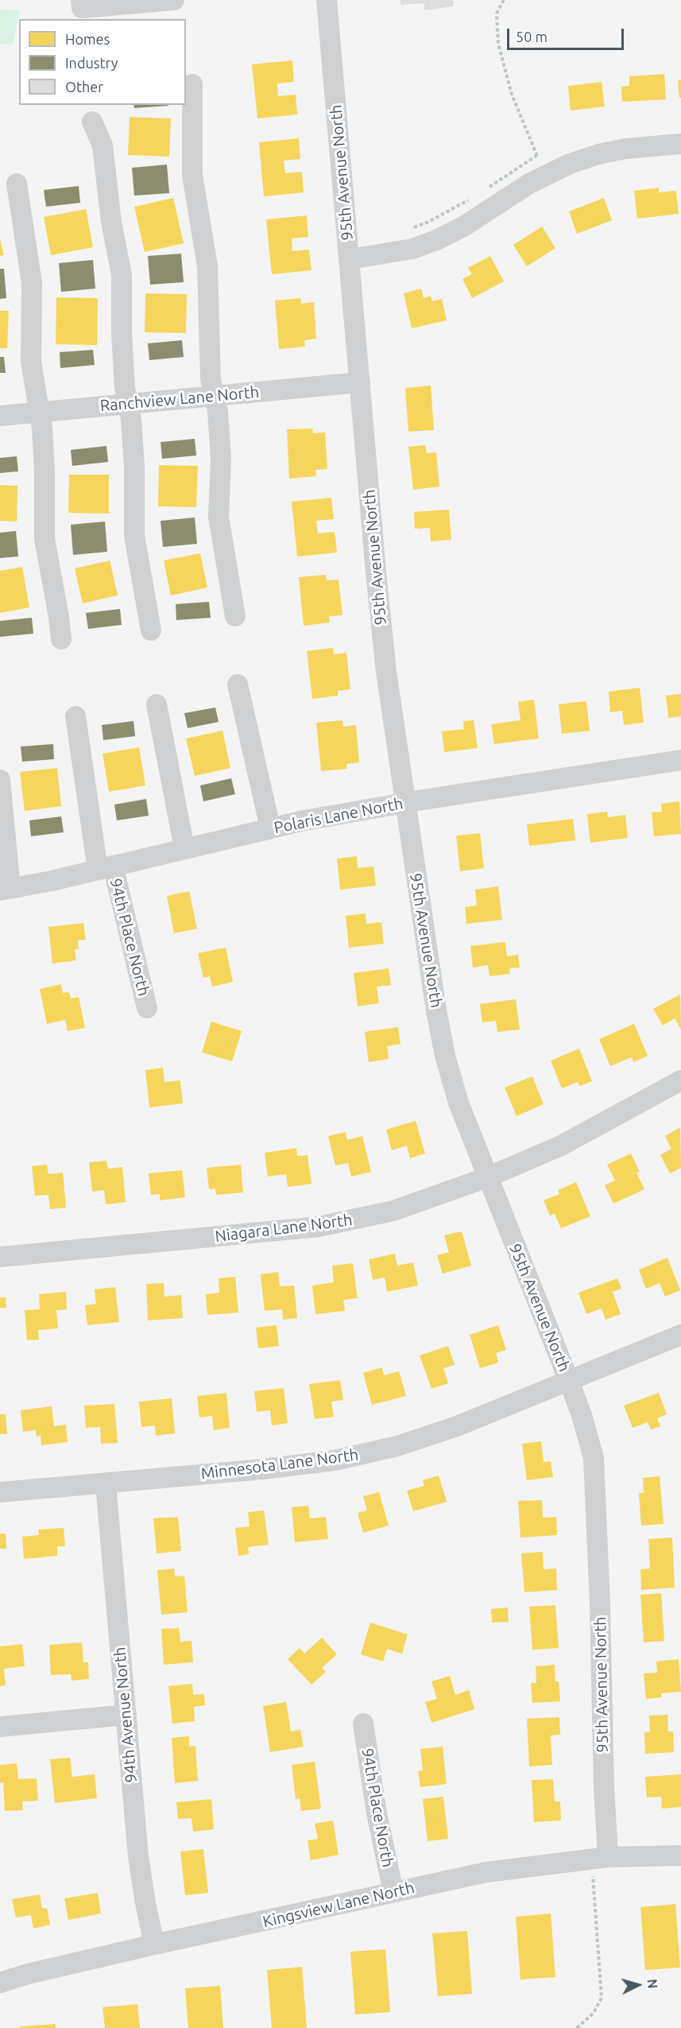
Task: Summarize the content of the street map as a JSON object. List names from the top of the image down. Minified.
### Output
{"streets":{"street":["95th Avenue North","Ranchview Lane North","Polaris Lane North","94th Place North","Niagara Lane North","Minnesota Lane North","94th Avenue North","Kingsview Lane North"]},"crossings":[["95th Avenue North","Ranchview Lane North"],["95th Avenue North","Polaris Lane North"],["95th Avenue North","Niagara Lane North"],["95th Avenue North","Minnesota Lane North"],["95th Avenue North","Kingsview Lane North"],["Polaris Lane North","94th Place North"],["94th Place North","Kingsview Lane North"],["Minnesota Lane North","94th Avenue North"],["94th Avenue North","Kingsview Lane North"]],"legend":["Homes","Industry","Other"],"scale_bar":"50 m","north":"right"}
